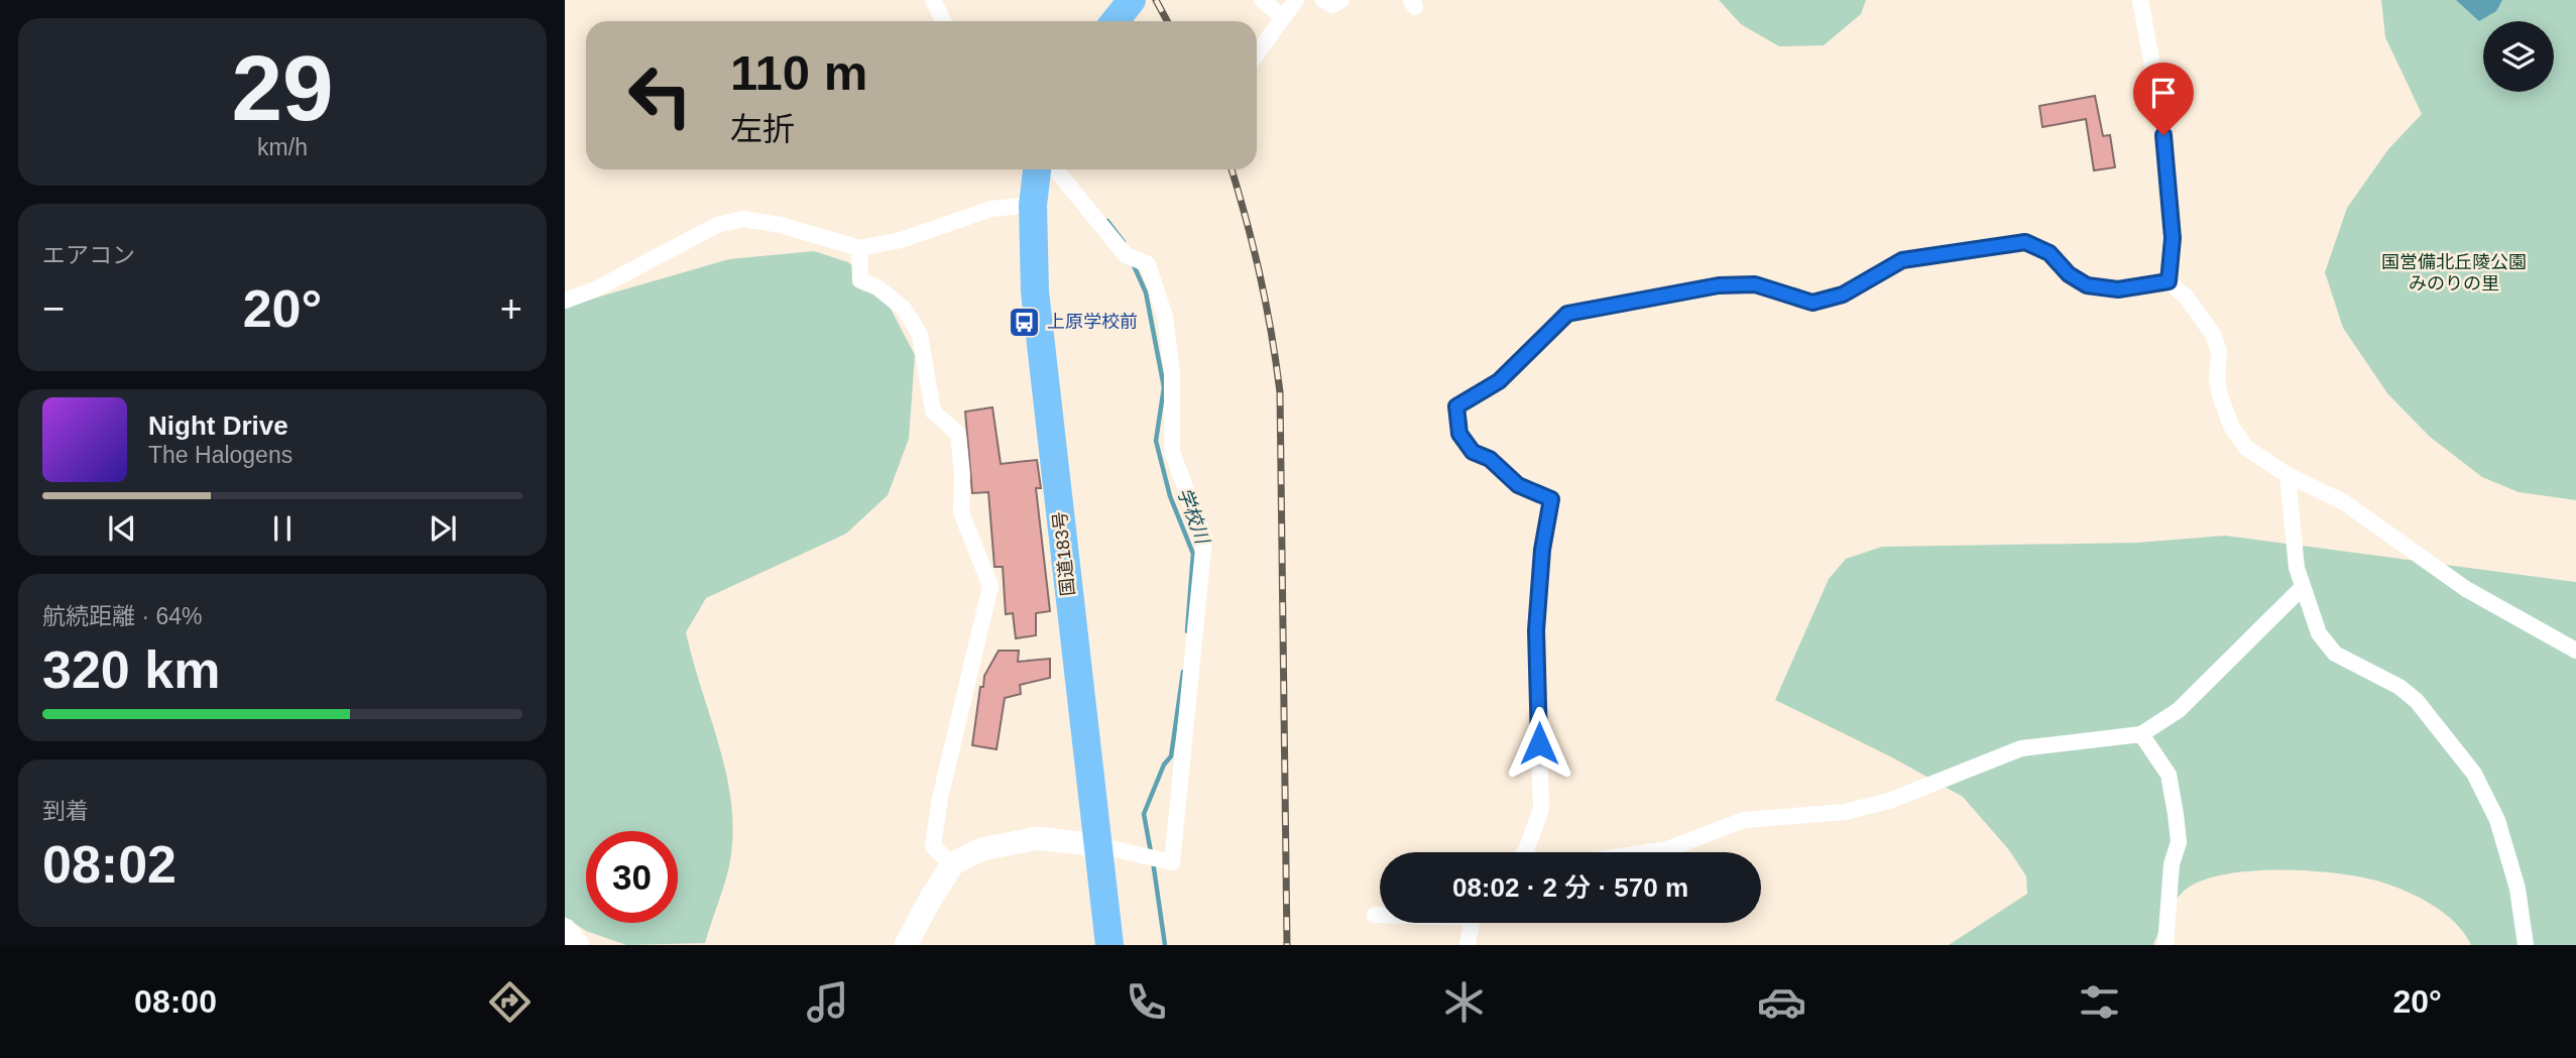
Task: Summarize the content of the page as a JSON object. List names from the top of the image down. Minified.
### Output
{"streets":{"highway":["国道183号"]},"water":["学校川"],"parks":["国営備北丘陵公園 みのりの里"],"places":{"bus stop":["上原学校前"]},"page":{"tile":[["29","km/h"],"エアコン",["航続距離 · 64%","320 km"],["到着","08:02"]],"turn":["110 m","左折"],"heat":["−","20°","+"],"song":["Night Drive","The Halogens"],"limit":"30","trip":"08:02 · 2 分 · 570 m","tabs":["08:00","20°"]}}
